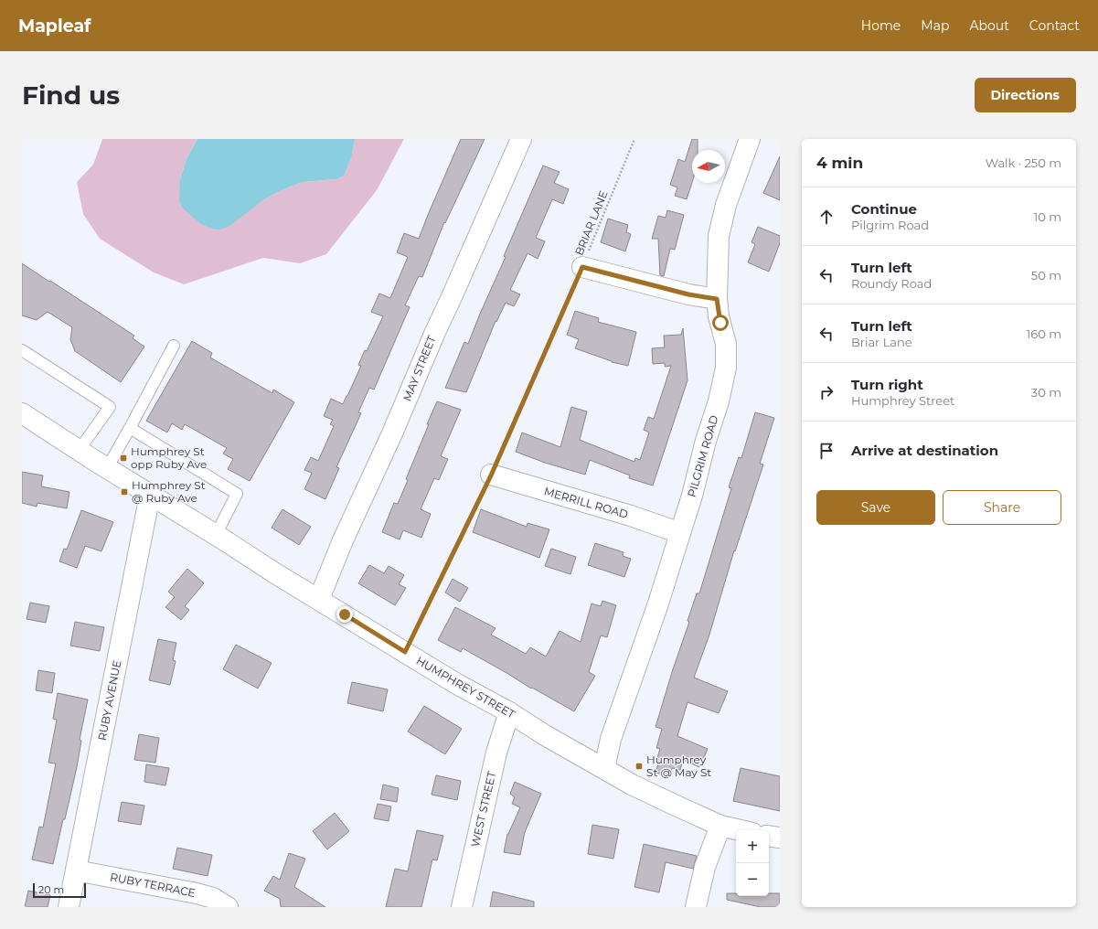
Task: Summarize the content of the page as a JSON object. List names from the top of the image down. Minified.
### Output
{"streets":{"street":["MAY STREET","PILGRIM ROAD","MERRILL ROAD","HUMPHREY STREET","RUBY AVENUE","WEST STREET","RUBY TERRACE"],"path":["BRIAR LANE"]},"crossings":[["BRIAR LANE","MERRILL ROAD"],["BRIAR LANE","HUMPHREY STREET"],["MAY STREET","HUMPHREY STREET"],["PILGRIM ROAD","MERRILL ROAD"],["PILGRIM ROAD","HUMPHREY STREET"],["HUMPHREY STREET","RUBY AVENUE"],["HUMPHREY STREET","WEST STREET"],["RUBY AVENUE","RUBY TERRACE"]],"places":{"transit":["Humphrey St opp Ruby Ave","Humphrey St @ Ruby Ave","Humphrey St @ May St"]},"scale_bar":"20 m","north":"left","page":{"header":"Mapleaf","nav":["Home","Map","About","Contact"],"buttons":["Directions",["Save","Share"]],"title":"Find us","heading":["4 min","Walk · 250 m"],"list":[["Continue","Pilgrim Road","10 m"],["Turn left","Roundy Road","50 m"],["Turn left","Briar Lane","160 m"],["Turn right","Humphrey Street","30 m"],"Arrive at destination"],"map_buttons":["+","−"],"scale":"20 m"}}
